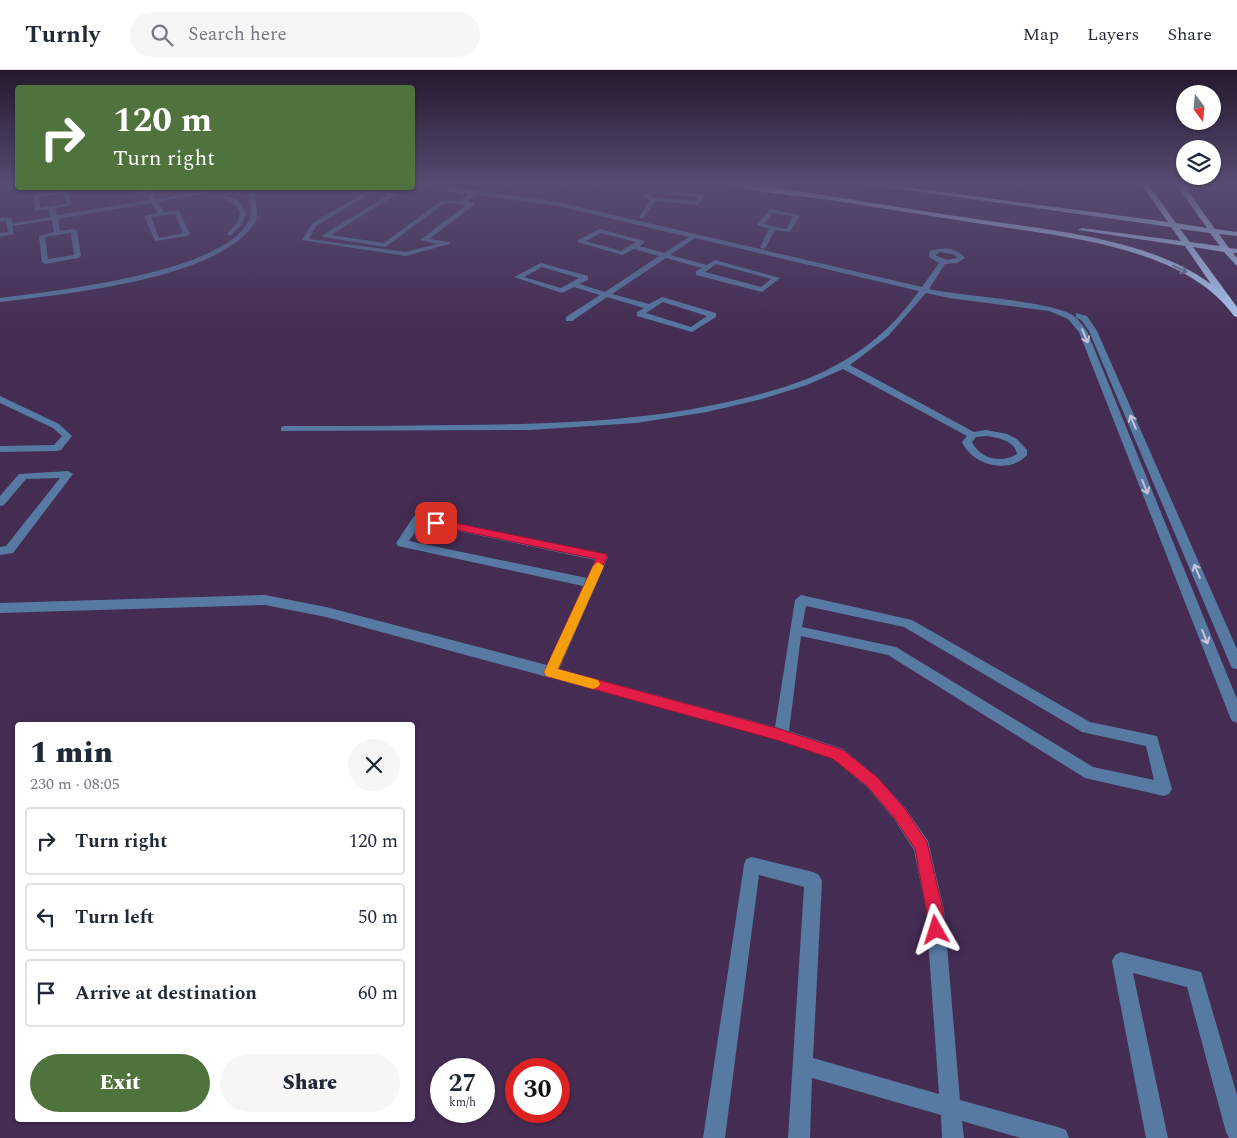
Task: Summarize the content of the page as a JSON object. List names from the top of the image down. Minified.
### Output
{"north":"bottom","page":{"header":"Turnly","search":"Search here","nav":["Map","Layers","Share"],"turn":["120 m","Turn right"],"heading":["1 min","230 m · 08:05"],"list":[{"name":"Turn right","value":"120 m"},{"name":"Turn left","value":"50 m"},{"name":"Arrive at destination","value":"60 m"}],"buttons":["Exit","Share"],"speed":"27 km/h","limit":"30"}}
